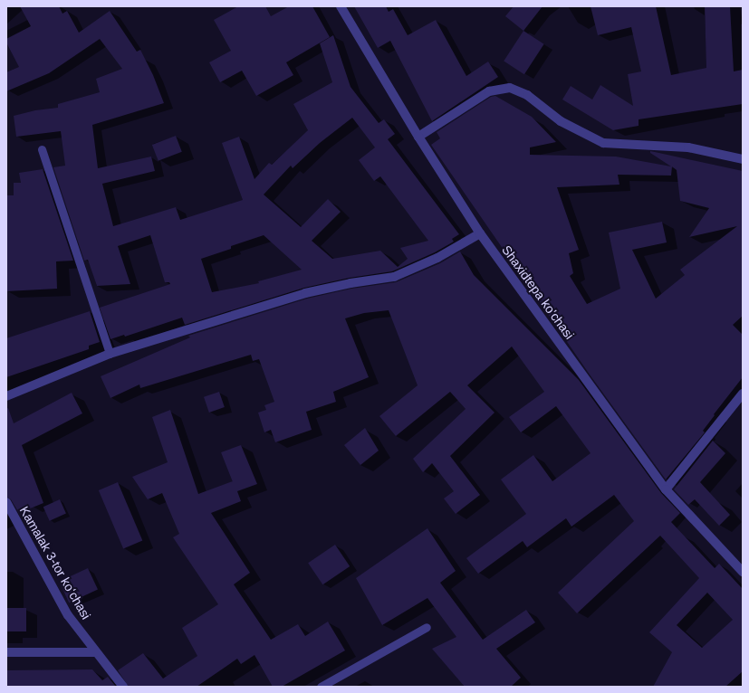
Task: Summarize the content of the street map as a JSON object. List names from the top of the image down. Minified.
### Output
{"streets":{"street":["Shaxidtepa ko'chasi","Kamalak 3-tor koʻchasi"]}}
